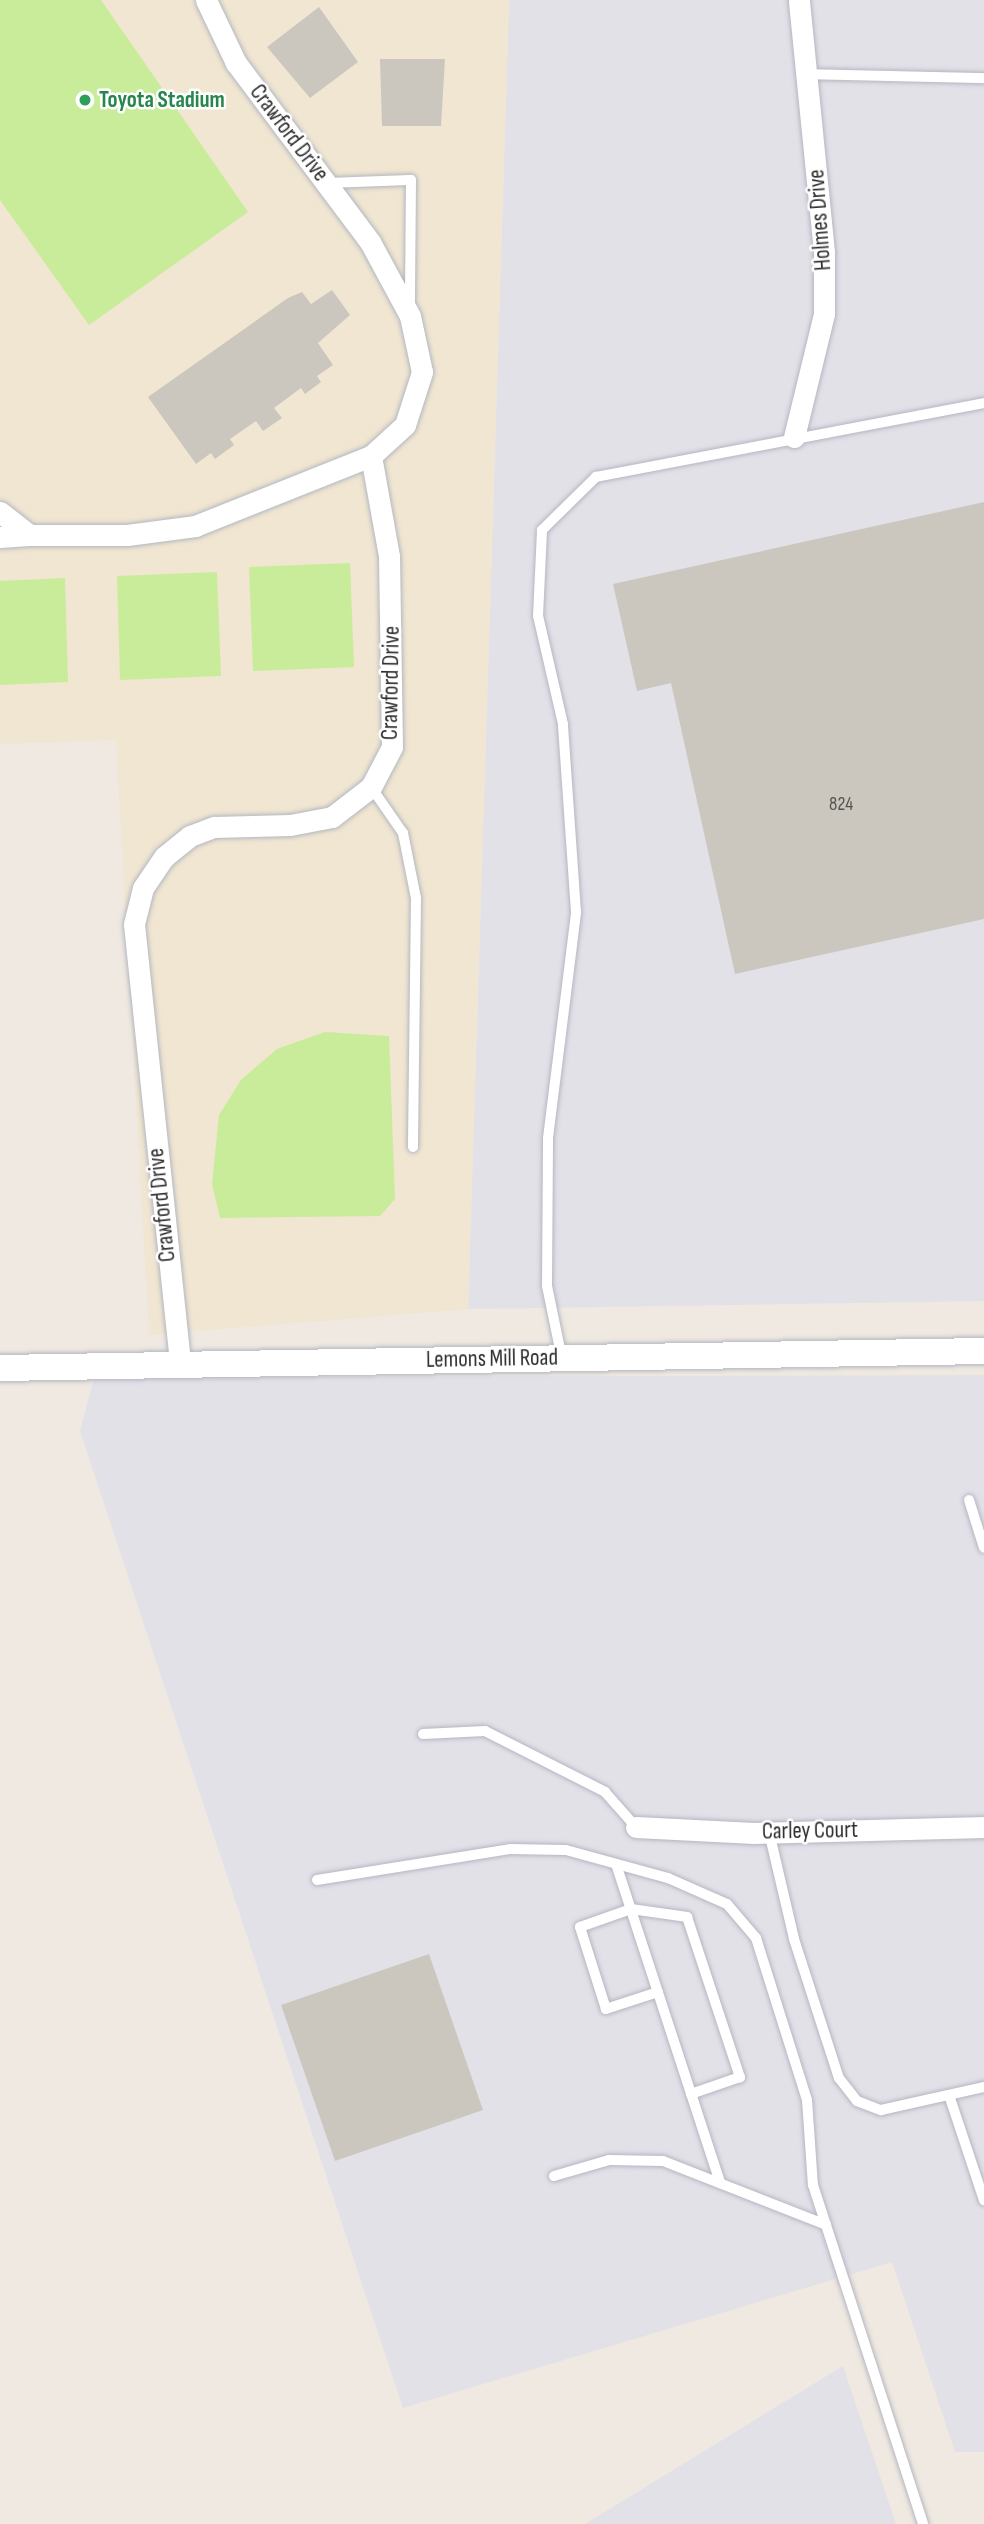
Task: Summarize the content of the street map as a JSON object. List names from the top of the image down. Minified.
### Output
{"streets":{"street":["Crawford Drive","Holmes Drive","Lemons Mill Road","Carley Court"]},"crossings":[["Crawford Drive","Lemons Mill Road"]],"places":["Toyota Stadium"],"house_numbers":["824"]}
